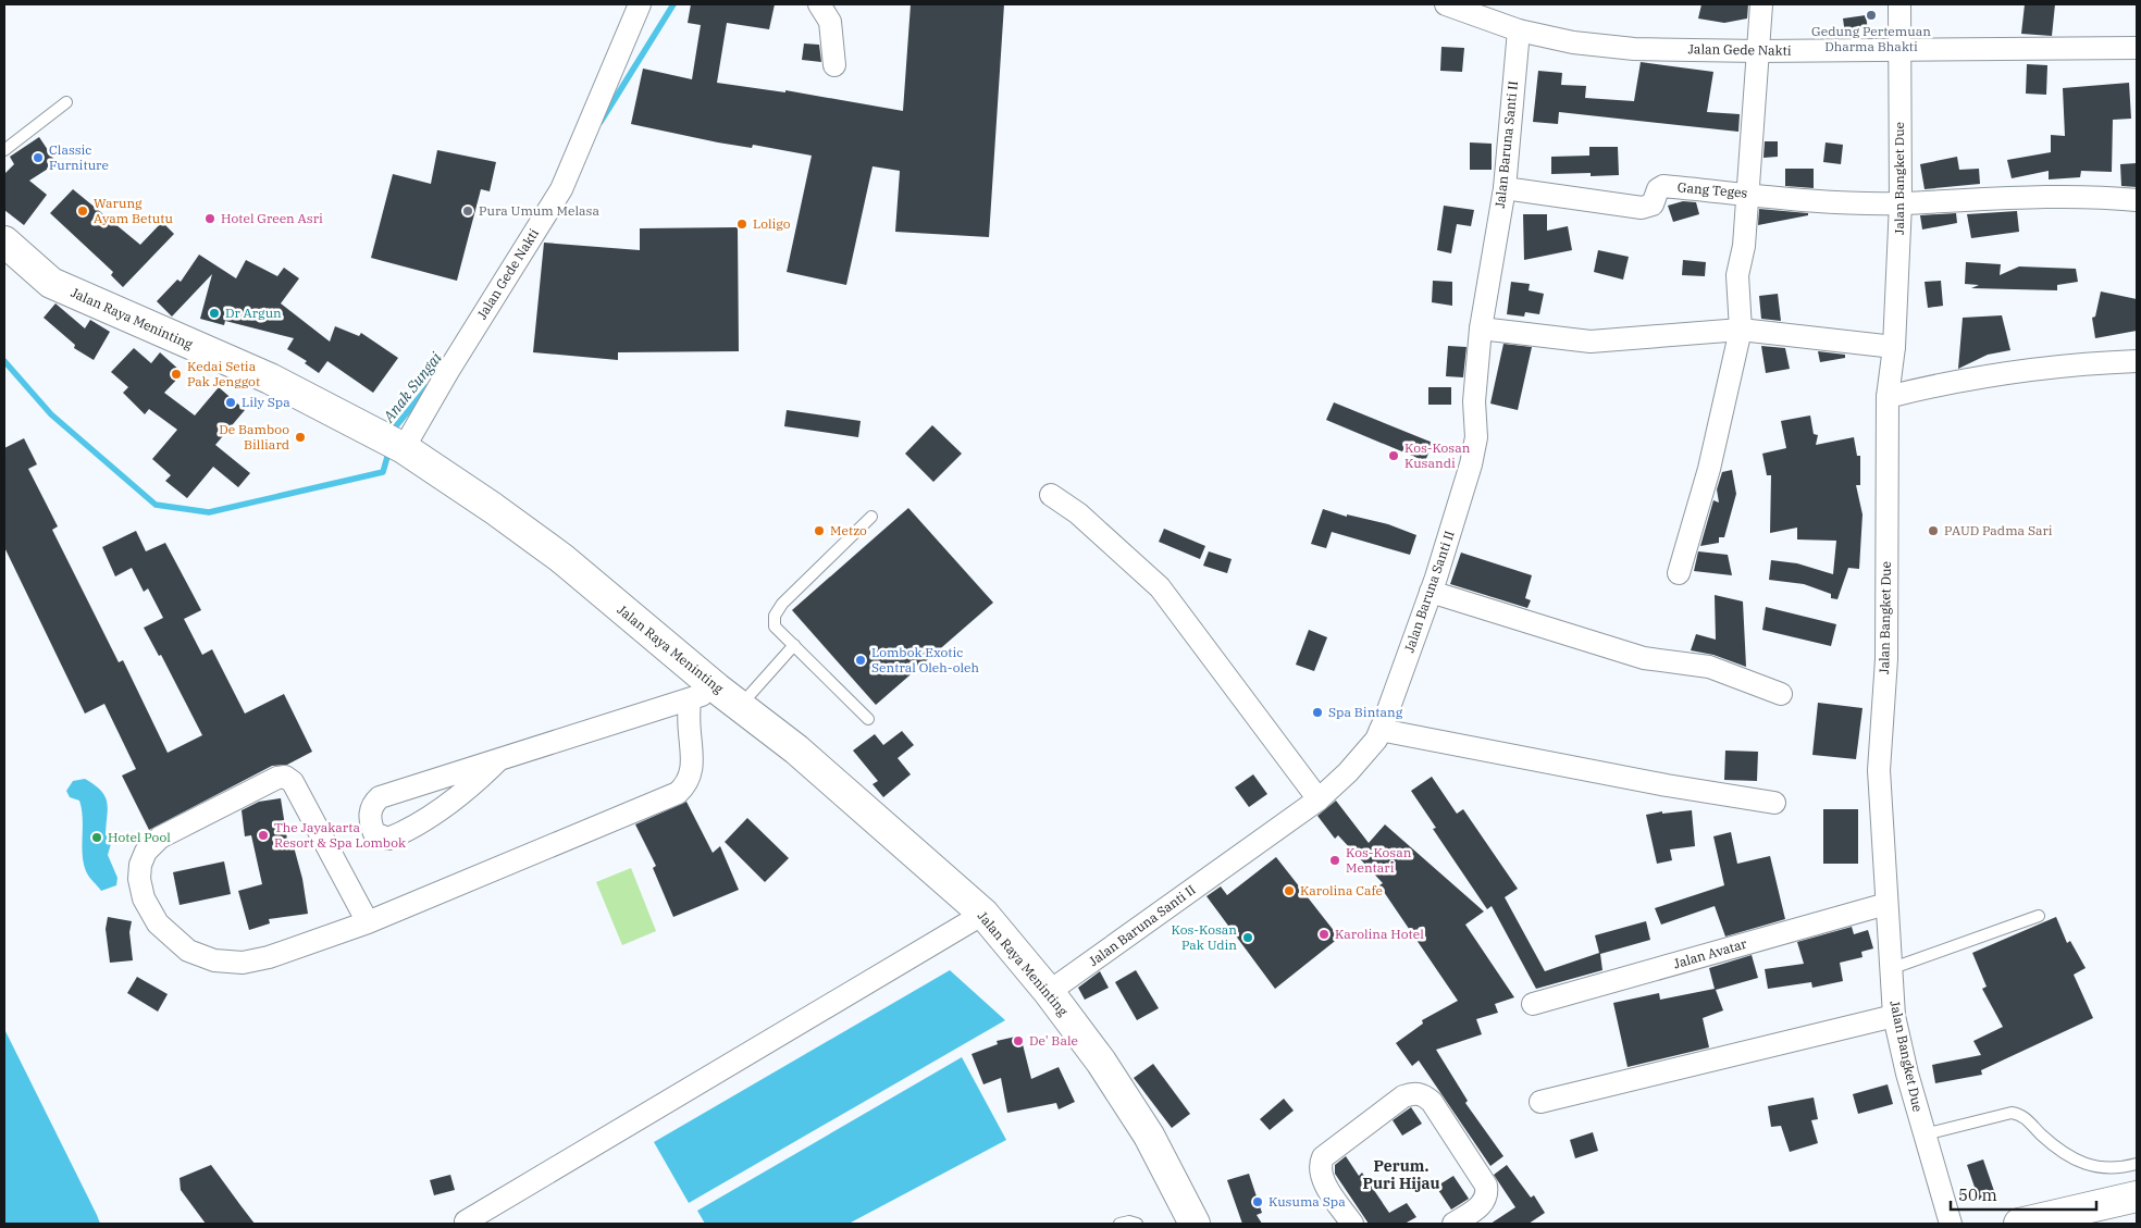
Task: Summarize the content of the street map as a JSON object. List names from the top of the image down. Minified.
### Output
{"streets":{"main road":["Jalan Raya Meninting"],"street":["Jalan Gede Nakti","Jalan Baruna Santi II","Jalan Bangket Due","Gang Teges","Jalan Avatar"]},"crossings":[["Jalan Gede Nakti","Jalan Baruna Santi II"],["Jalan Gede Nakti","Jalan Bangket Due"],["Jalan Gede Nakti","Jalan Raya Meninting"],["Jalan Baruna Santi II","Gang Teges"],["Jalan Baruna Santi II","Jalan Raya Meninting"],["Jalan Bangket Due","Gang Teges"],["Jalan Bangket Due","Jalan Avatar"]],"districts":["Perum. Puri Hijau"],"water":["Anak Sungai"],"places":["Gedung Pertemuan Dharma Bhakti","Classic Furniture","Warung Ayam Betutu","Pura Umum Melasa","Hotel Green Asri","Loligo","Dr Argun","Kedai Setia Pak Jenggot","Lily Spa","De Bamboo Billiard","Kos-Kosan Kusandi","Metzo","PAUD Padma Sari","Lombok Exotic Sentral Oleh-oleh","Spa Bintang","The Jayakarta Resort & Spa Lombok","Hotel Pool","Kos-Kosan Mentari","Karolina Cafe","Karolina Hotel","Kos-Kosan Pak Udin","De' Bale","Kusuma Spa"],"scale_bar":"50 m"}
